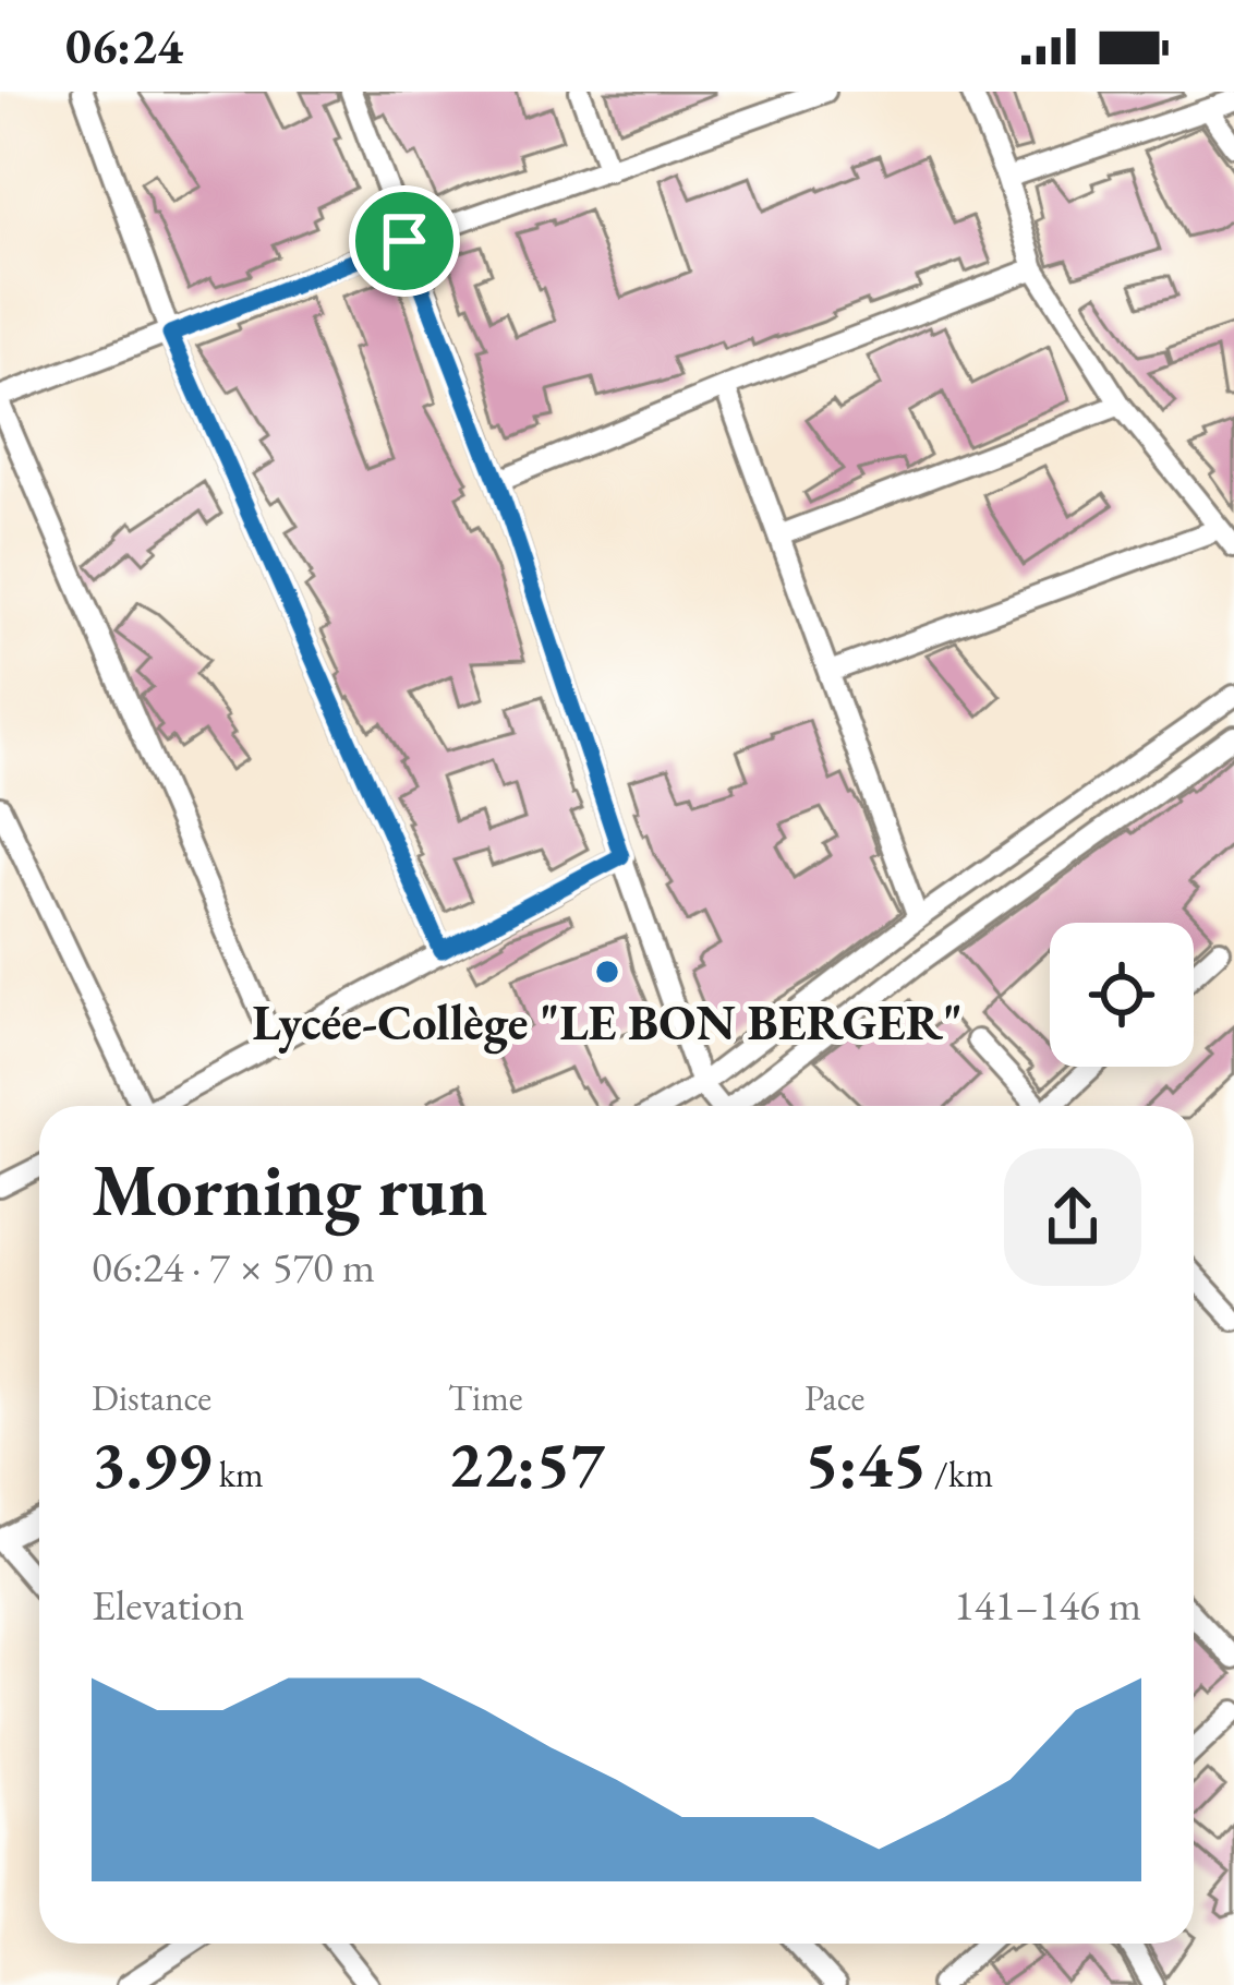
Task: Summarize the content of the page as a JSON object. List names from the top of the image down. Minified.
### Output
{"places":["Lycée-Collège \"LE BON BERGER\""],"page":{"status":"06:24","heading":["Morning run","06:24 · 7 × 570 m"],"stats":[["Distance","3.99 km"],["Time","22:57"],["Pace","5:45 /km"]],"chart":["Elevation","141–146 m"]}}
